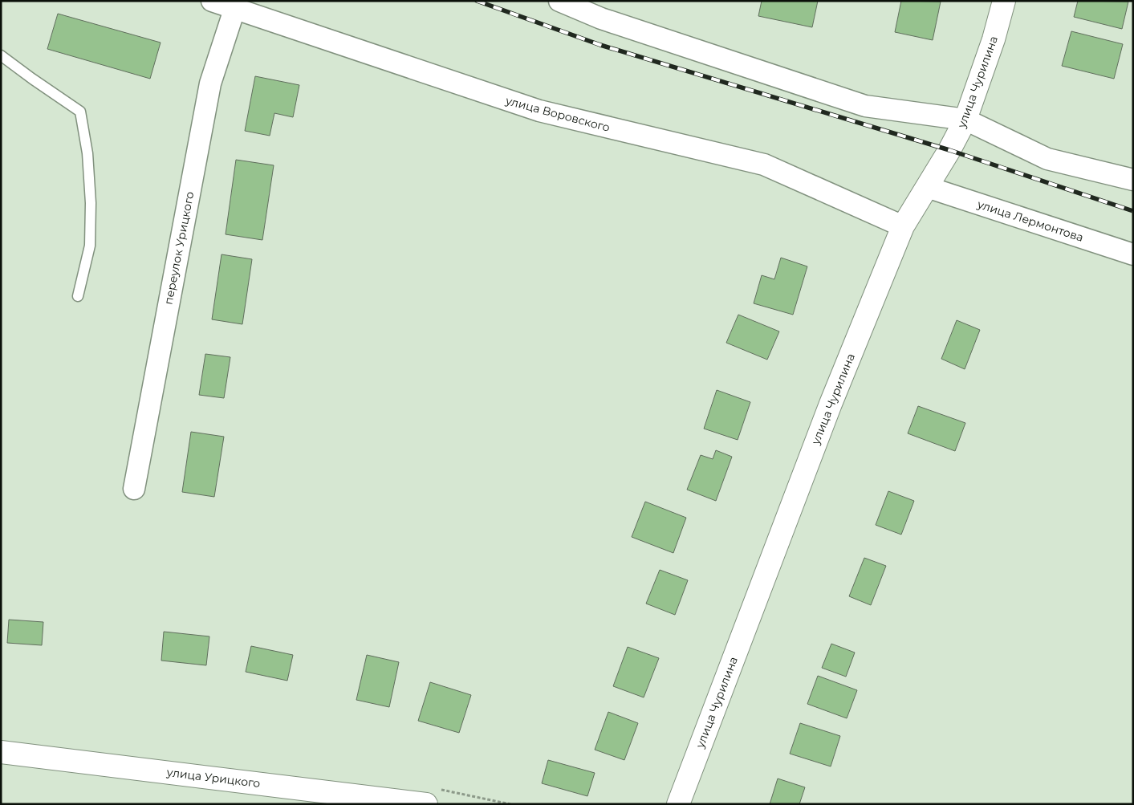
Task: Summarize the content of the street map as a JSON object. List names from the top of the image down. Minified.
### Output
{"streets":{"street":["улица Чурилина","улица Воровского","улица Лермонтова","переулок Урицкого","улица Урицкого"]},"crossings":[["улица Чурилина","улица Воровского"],["улица Чурилина","улица Лермонтова"],["улица Воровского","переулок Урицкого"]]}
